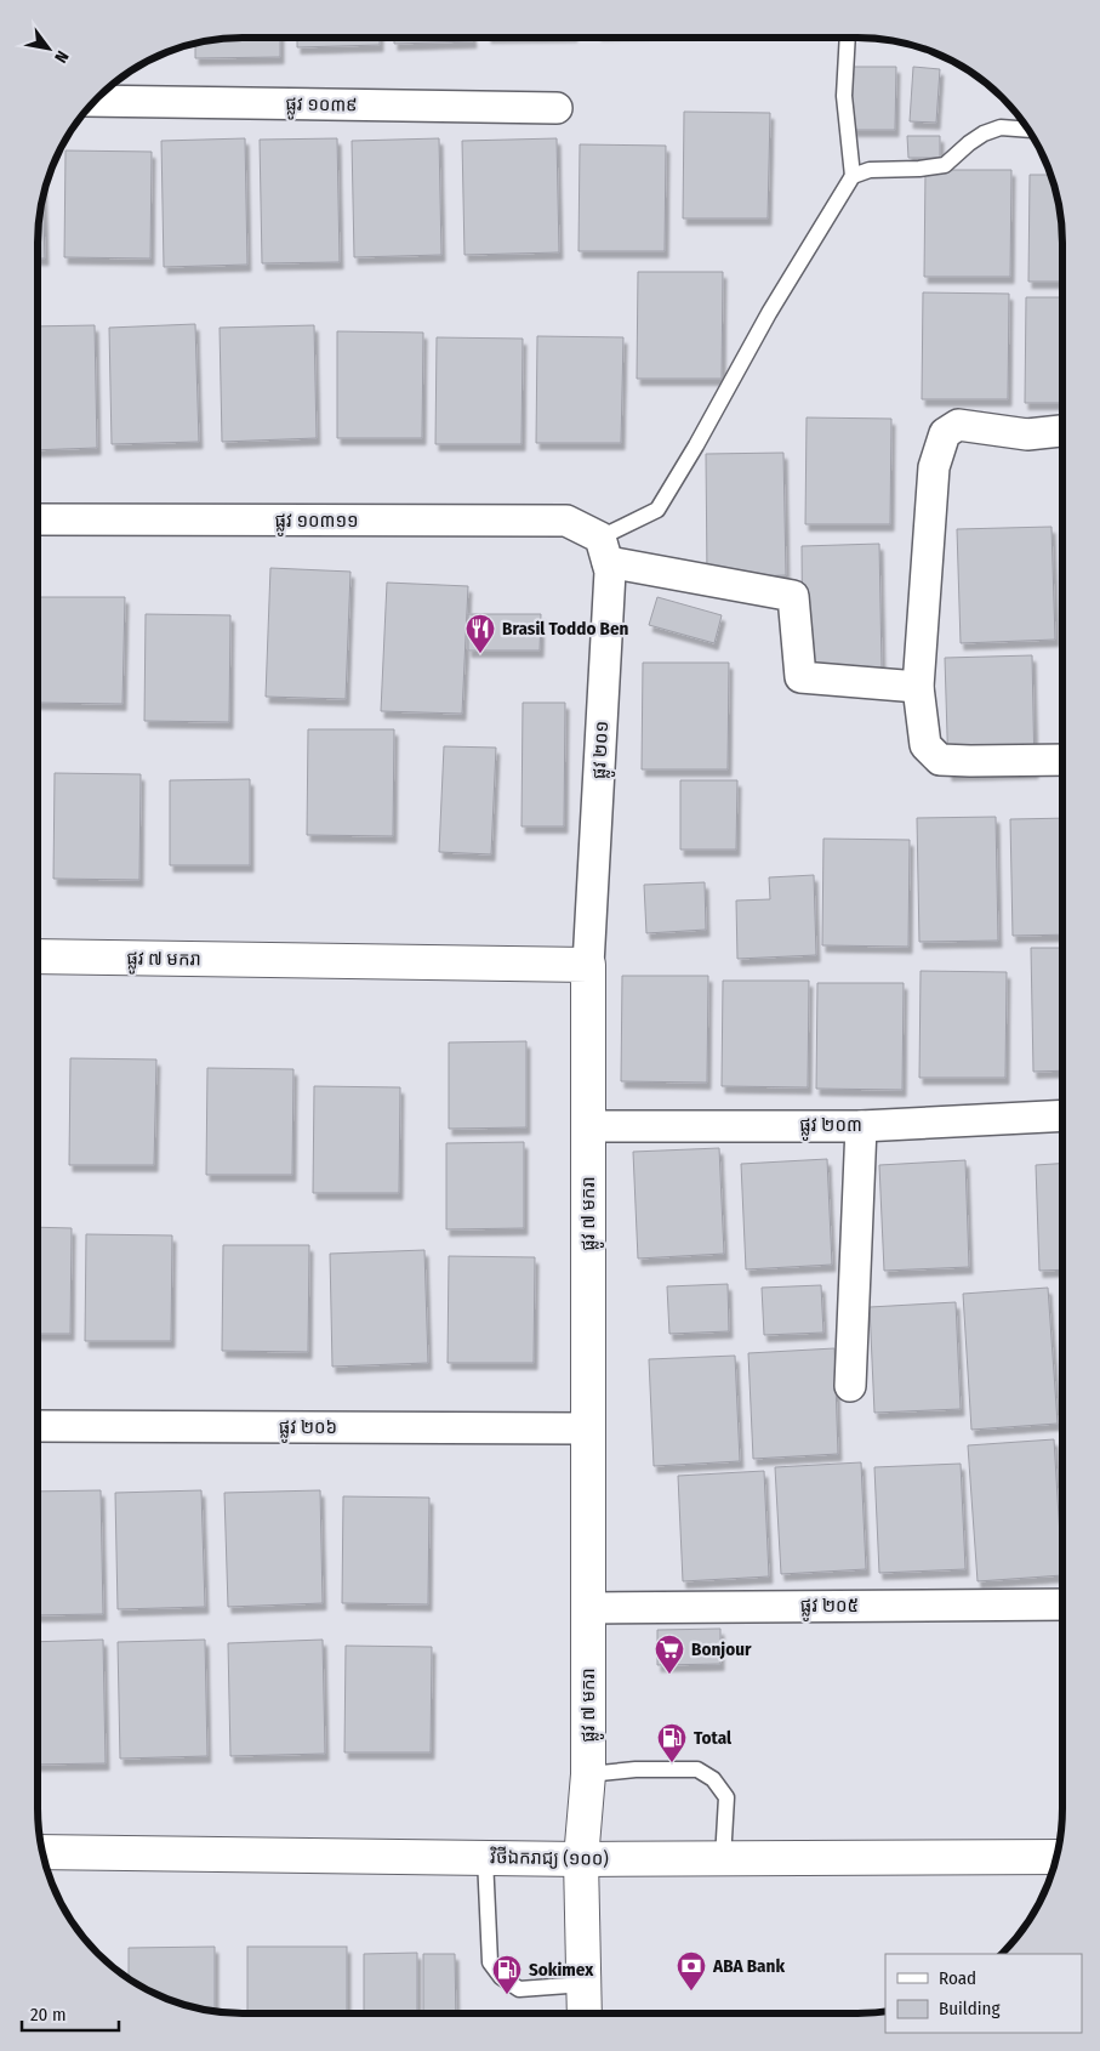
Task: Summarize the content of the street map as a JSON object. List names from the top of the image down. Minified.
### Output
{"streets":{"main road":["ផ្លូវ ៧ មករា","វិថីឯករាជ្យ (១០០)"],"street":["ផ្លូវ ១០៣៩","ផ្លូវ ១០៣១១","ផ្លូវ ២០១","ផ្លូវ ២០៣","ផ្លូវ ២០៦","ផ្លូវ ២០៥"]},"crossings":[["ផ្លូវ ១០៣១១","ផ្លូវ ២០១"],["ផ្លូវ ២០១","ផ្លូវ ៧ មករា"],["ផ្លូវ ៧ មករា","ផ្លូវ ២០៣"],["ផ្លូវ ៧ មករា","ផ្លូវ ២០៦"],["ផ្លូវ ៧ មករា","ផ្លូវ ២០៥"],["ផ្លូវ ៧ មករា","វិថីឯករាជ្យ (១០០)"]],"places":{"restaurant":["Brasil Toddo Ben"],"supermarket":["Bonjour"],"fuel station":["Total","Sokimex"],"bank":["ABA Bank"]},"legend":["Road","Building"],"scale_bar":"20 m","north":"bottom right"}
